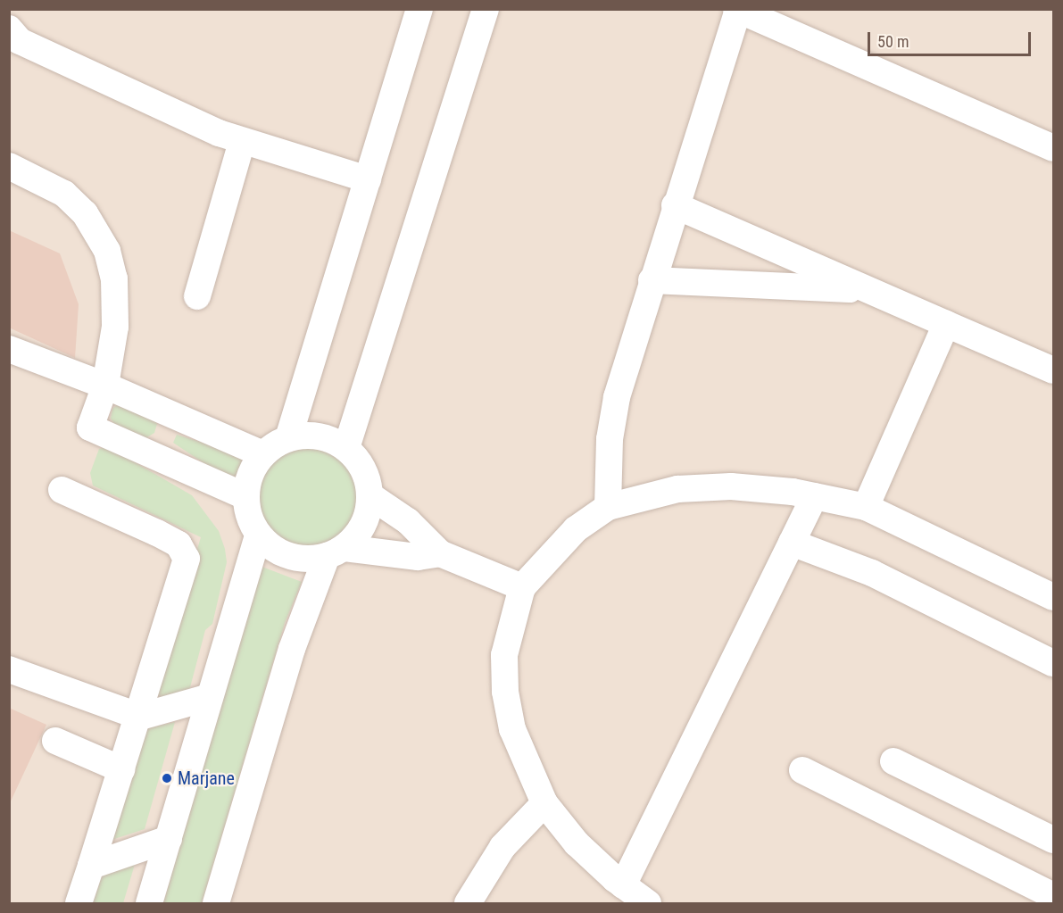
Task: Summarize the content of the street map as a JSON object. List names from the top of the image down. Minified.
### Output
{"places":["Marjane"],"scale_bar":"50 m"}
